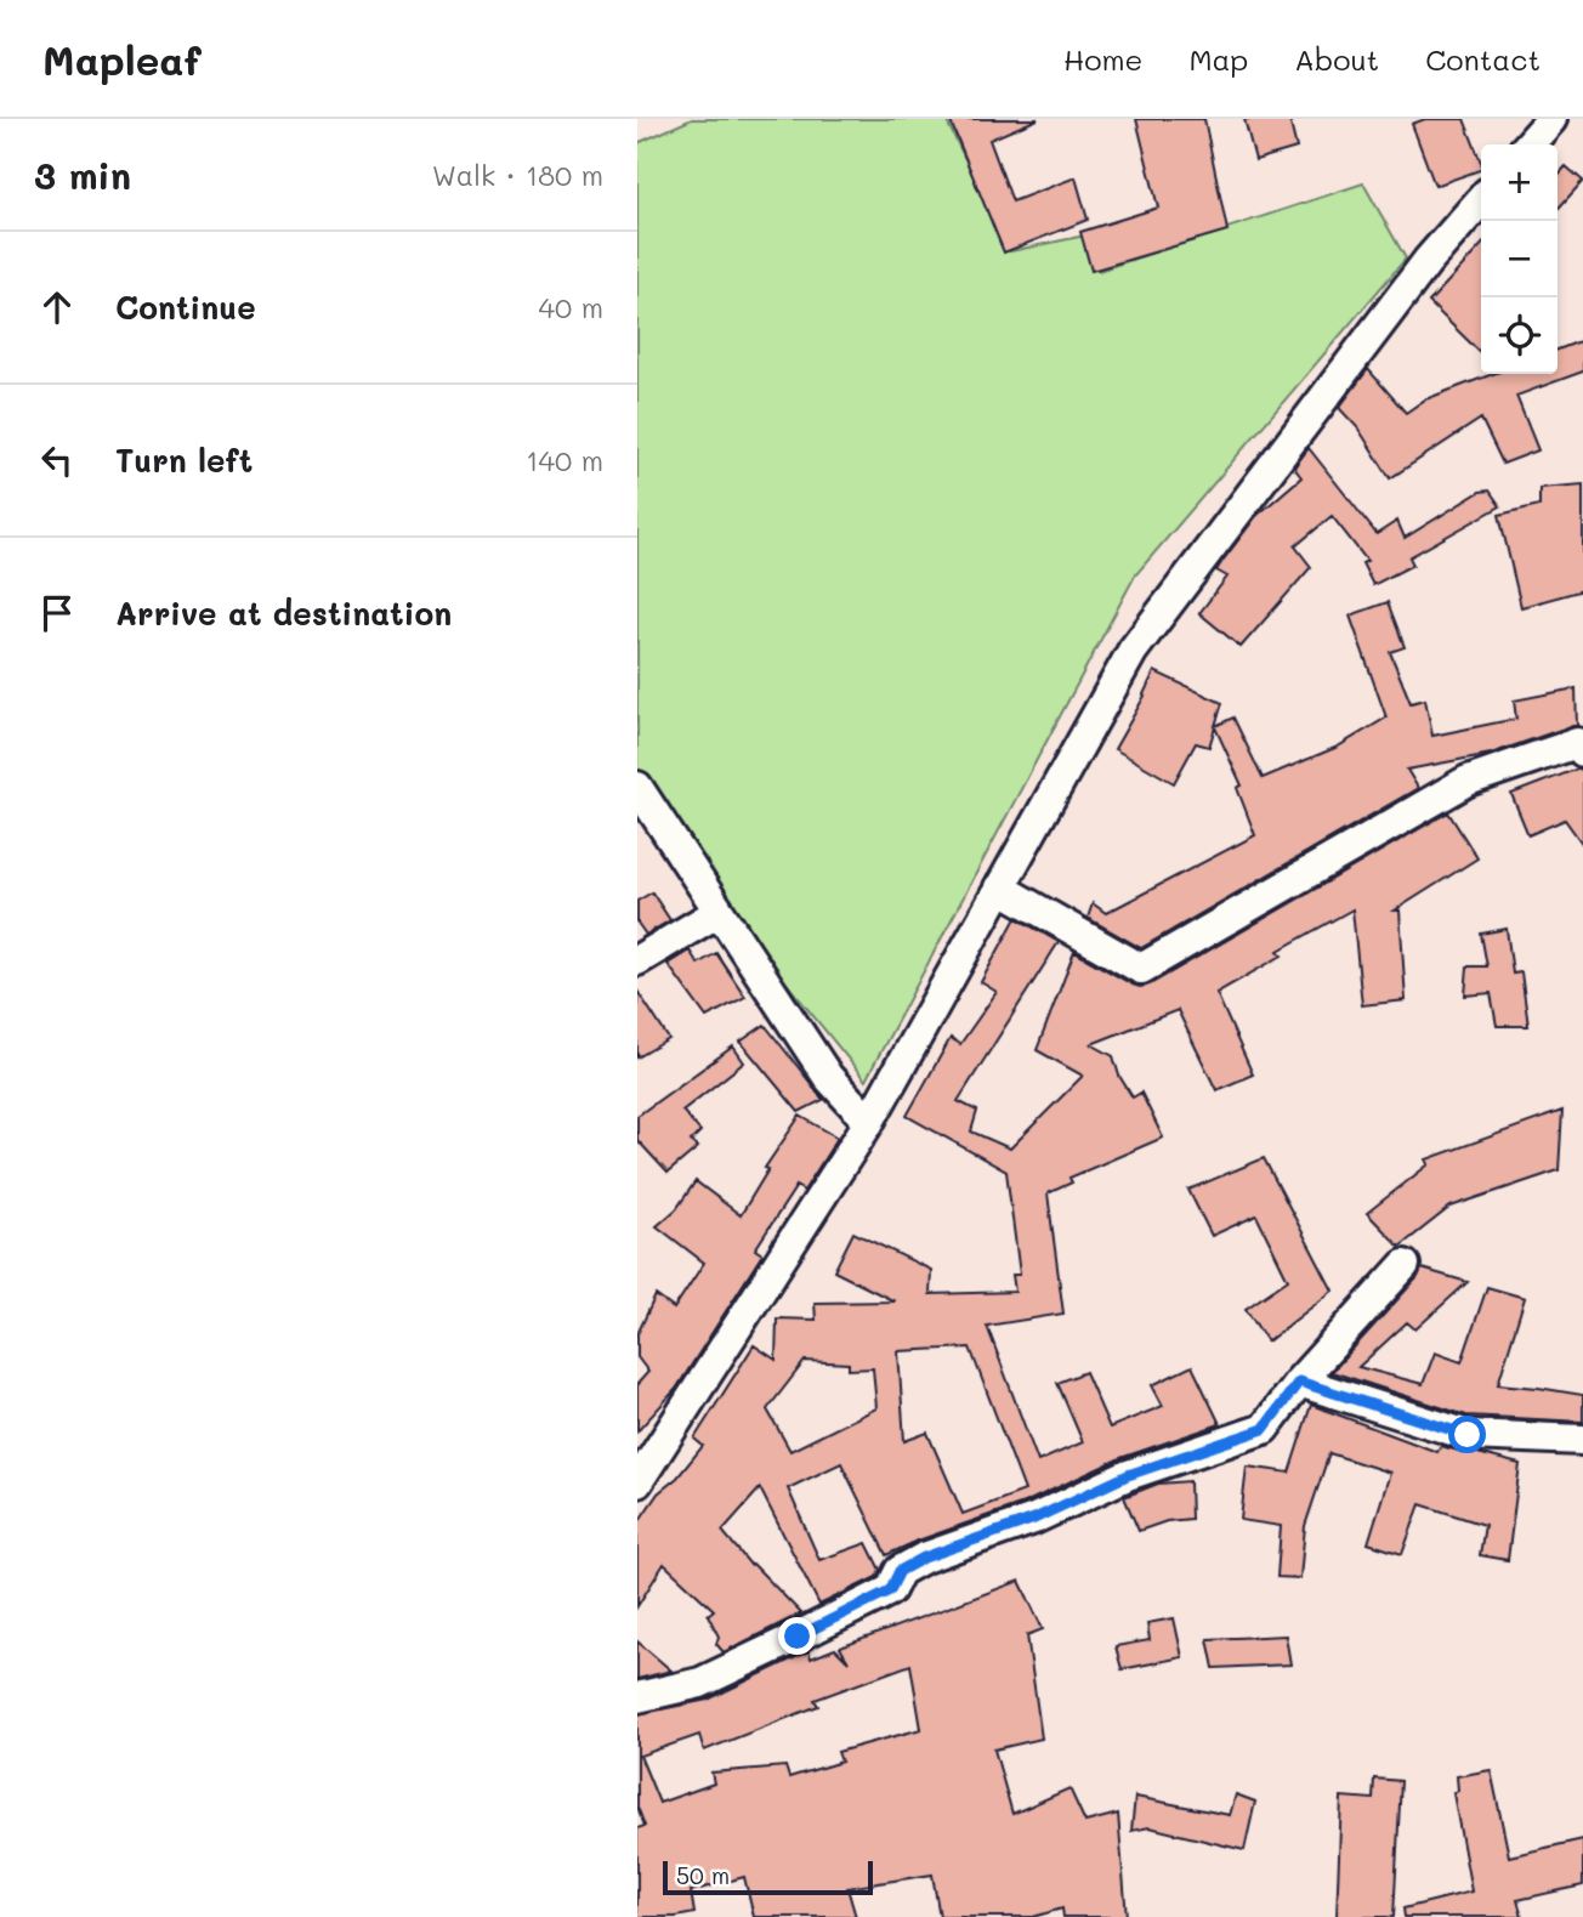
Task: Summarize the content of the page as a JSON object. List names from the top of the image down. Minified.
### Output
{"scale_bar":"50 m","page":{"header":"Mapleaf","nav":["Home","Map","About","Contact"],"heading":["3 min","Walk · 180 m"],"map_buttons":["+","−"],"list":[["Continue","40 m"],["Turn left","140 m"],"Arrive at destination"],"scale":"50 m"}}
